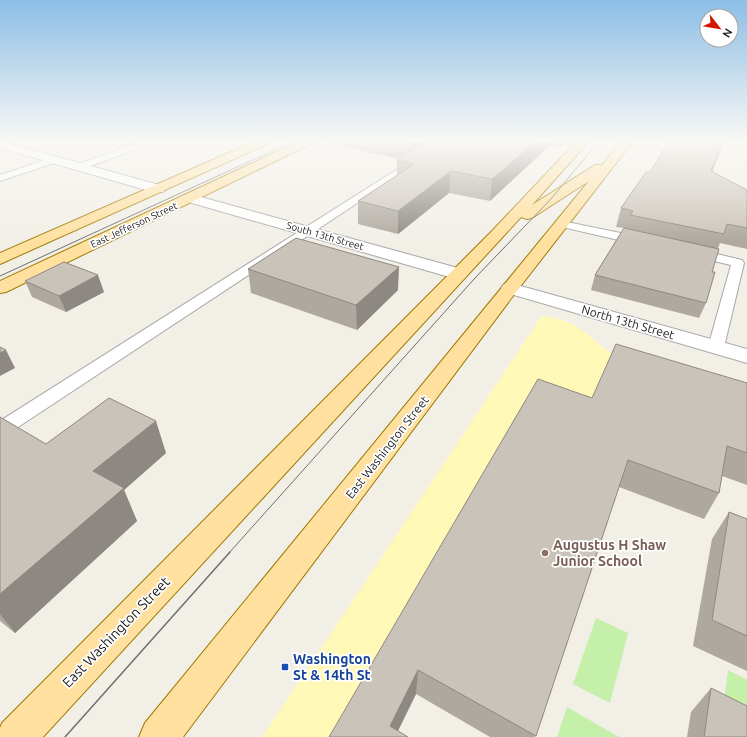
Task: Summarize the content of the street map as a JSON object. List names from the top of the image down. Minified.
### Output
{"streets":{"main road":["East Jefferson Street","East Washington Street"],"street":["South 13th Street","North 13th Street"]},"crossings":[["East Jefferson Street","South 13th Street"],["South 13th Street","East Washington Street"],["North 13th Street","East Washington Street"]],"places":{"other":["Augustus H Shaw Junior School"],"transit":["Washington St & 14th St"]},"north":"bottom right"}
